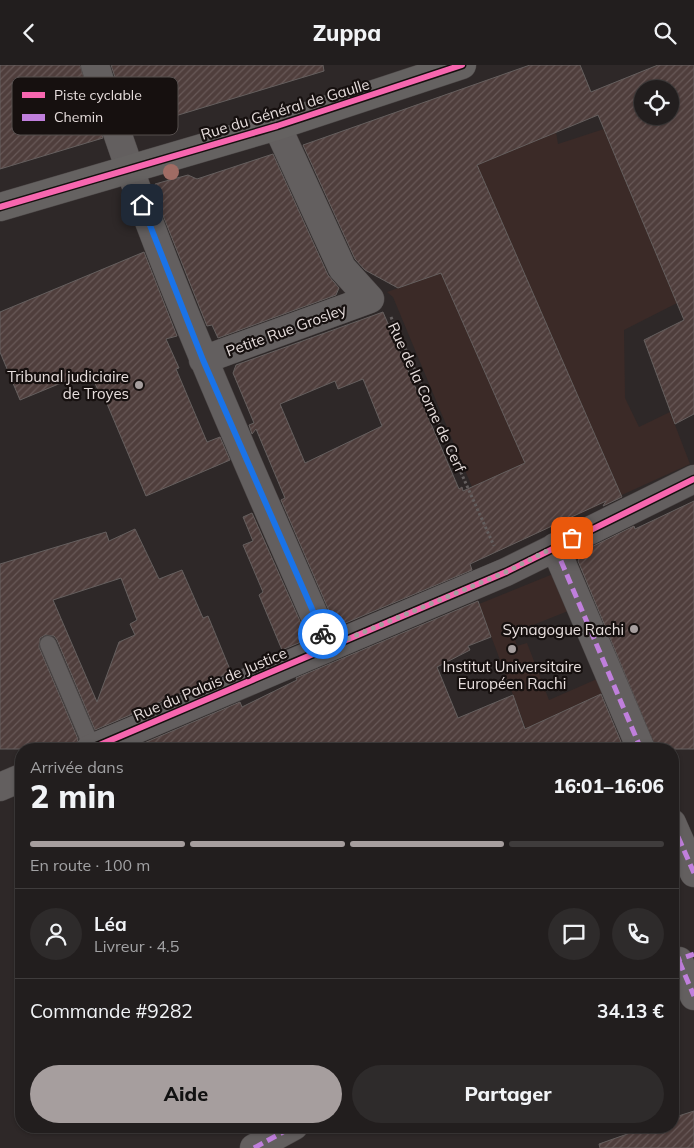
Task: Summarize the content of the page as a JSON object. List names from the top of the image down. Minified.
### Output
{"streets":{"street":["Rue du Général de Gaulle","Petite Rue Grosley","Rue du Palais de Justice"],"path":["Rue de la Corne de Cerf"]},"crossings":[["Petite Rue Grosley","Rue de la Corne de Cerf"],["Rue de la Corne de Cerf","Rue du Palais de Justice"]],"places":["Tribunal judiciaire de Troyes","Synagogue Rachi","Institut Universitaire Européen Rachi"],"legend":["Piste cyclable","Chemin"],"page":{"header":"Zuppa","heading":["2 min","Arrivée dans","16:01–16:06"],"panel":["Léa","Livreur · 4.5","Commande #9282","34.13 €"],"bar":"En route · 100 m","buttons":["Aide","Partager"]}}
